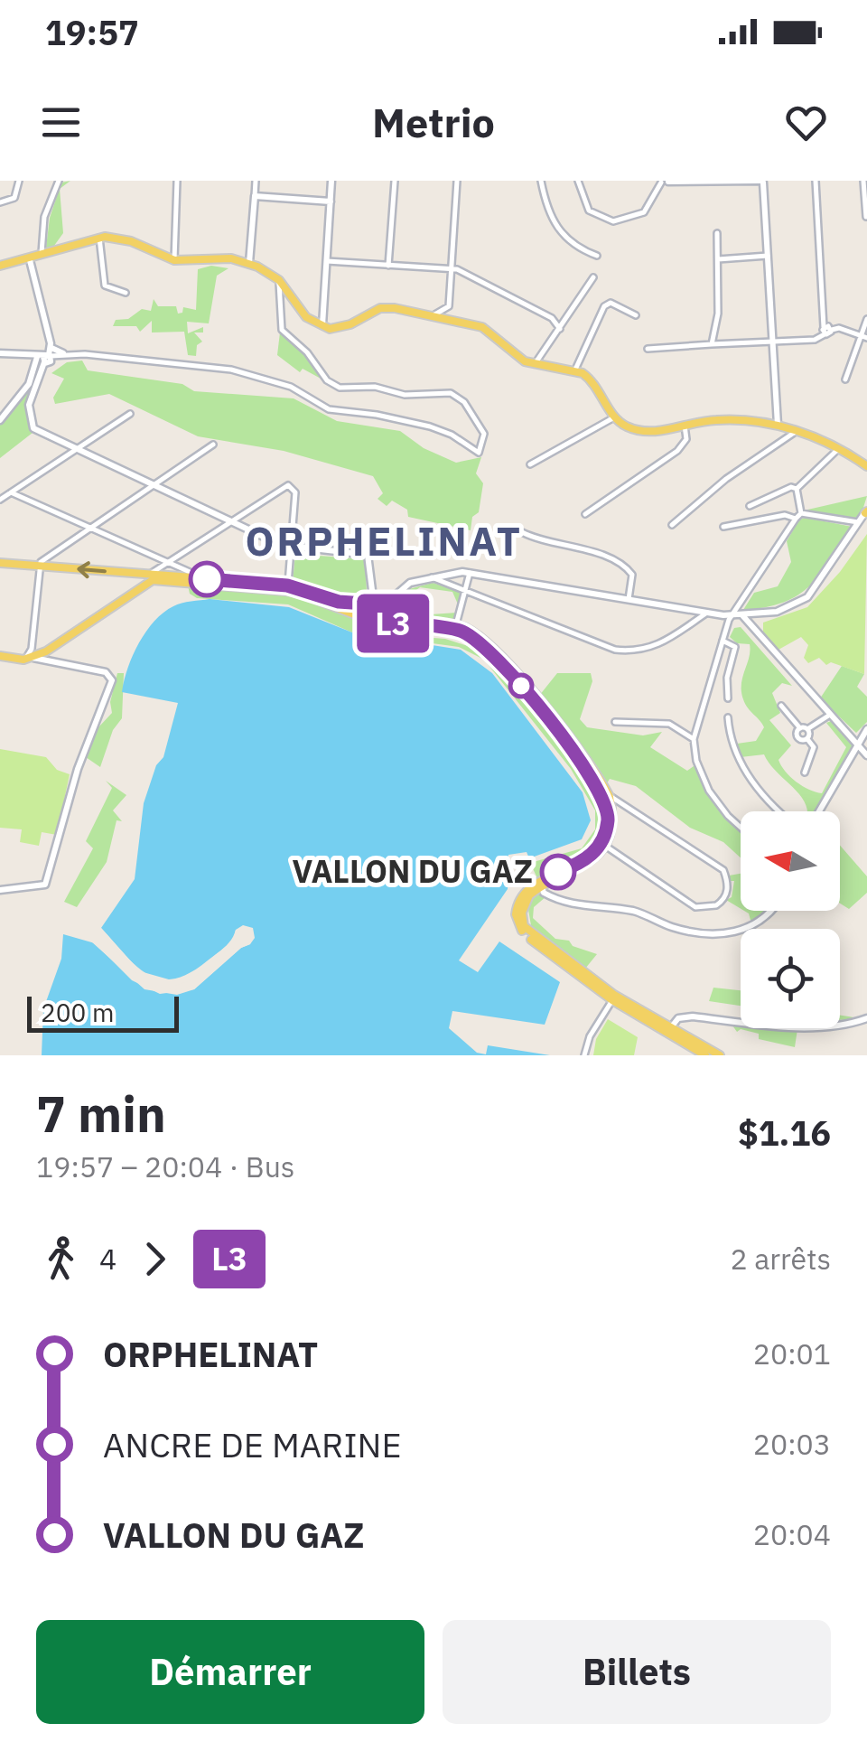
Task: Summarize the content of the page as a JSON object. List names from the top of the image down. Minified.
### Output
{"districts":["ORPHELINAT"],"places":["VALLON DU GAZ"],"lines":["bus line L3"],"scale_bar":"200 m","north":"left","page":{"status":"19:57","header":"Metrio","on_map":"L3","scale":"200 m","heading":["7 min","19:57 – 20:04 · Bus","$1.16"],"legs":["4","L3","2 arrêts"],"list":[{"name":"ORPHELINAT","value":"20:01"},{"name":"ANCRE DE MARINE","value":"20:03"},{"name":"VALLON DU GAZ","value":"20:04"}],"buttons":["Démarrer","Billets"]}}
